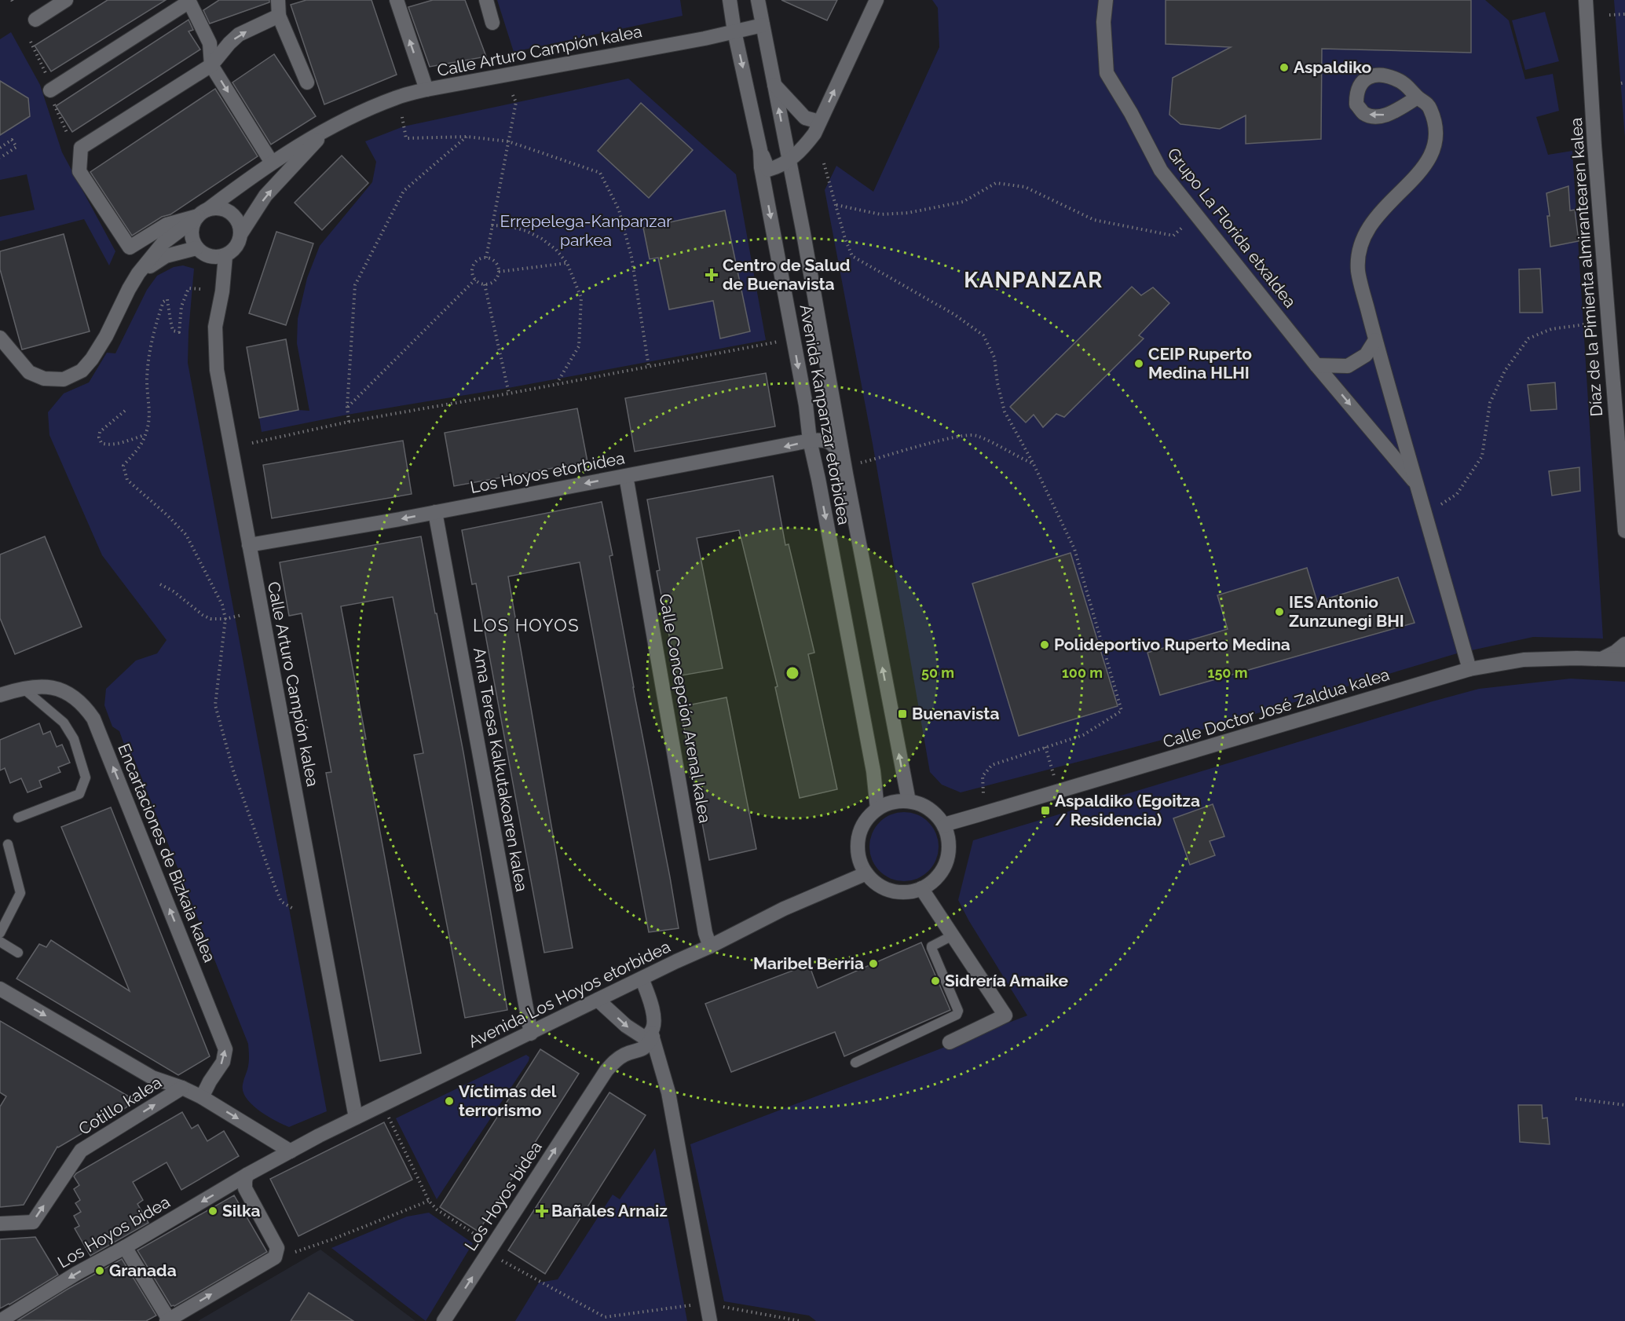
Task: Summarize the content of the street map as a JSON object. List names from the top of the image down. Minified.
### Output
{"streets":{"street":["Calle Arturo Campión kalea","Grupo La Florida etxaldea","Díaz de la Pimienta almirantearen kalea","Avenida Kanpanzar etorbidea","Los Hoyos etorbidea","Calle Concepción Arenal kalea","Calle Doctor José Zaldua kalea","Ama Teresa Kalkutakoaren kalea","Encartaciones de Bizkaia kalea","Avenida Los Hoyos etorbidea","Cotillo kalea","Los Hoyos bidea"]},"crossings":[["Calle Arturo Campión kalea","Avenida Kanpanzar etorbidea"],["Calle Arturo Campión kalea","Los Hoyos etorbidea"],["Calle Arturo Campión kalea","Avenida Los Hoyos etorbidea"],["Grupo La Florida etxaldea","Calle Doctor José Zaldua kalea"],["Avenida Kanpanzar etorbidea","Los Hoyos etorbidea"],["Avenida Kanpanzar etorbidea","Calle Doctor José Zaldua kalea"],["Avenida Kanpanzar etorbidea","Avenida Los Hoyos etorbidea"],["Los Hoyos etorbidea","Calle Concepción Arenal kalea"],["Los Hoyos etorbidea","Ama Teresa Kalkutakoaren kalea"],["Calle Concepción Arenal kalea","Avenida Los Hoyos etorbidea"],["Calle Doctor José Zaldua kalea","Avenida Los Hoyos etorbidea"],["Ama Teresa Kalkutakoaren kalea","Avenida Los Hoyos etorbidea"],["Encartaciones de Bizkaia kalea","Cotillo kalea"],["Avenida Los Hoyos etorbidea","Cotillo kalea"],["Avenida Los Hoyos etorbidea","Los Hoyos bidea"],["Cotillo kalea","Los Hoyos bidea"]],"one_way":["Los Hoyos etorbidea","Encartaciones de Bizkaia kalea","Cotillo kalea"],"districts":["KANPANZAR","LOS HOYOS"],"parks":["Errepelega-Kanpanzar parkea"],"places":{"other":["Aspaldiko","CEIP Ruperto Medina HLHI","IES Antonio Zunzunegi BHI","Polideportivo Ruperto Medina","Maribel Berria","Sidrería Amaike","Víctimas del terrorismo","Silka","Granada"],"health":["Centro de Salud de Buenavista","Bañales Arnaiz"],"transit":["Buenavista","Aspaldiko (Egoitza / Residencia)"]},"rings":["50 m","100 m","150 m"]}
